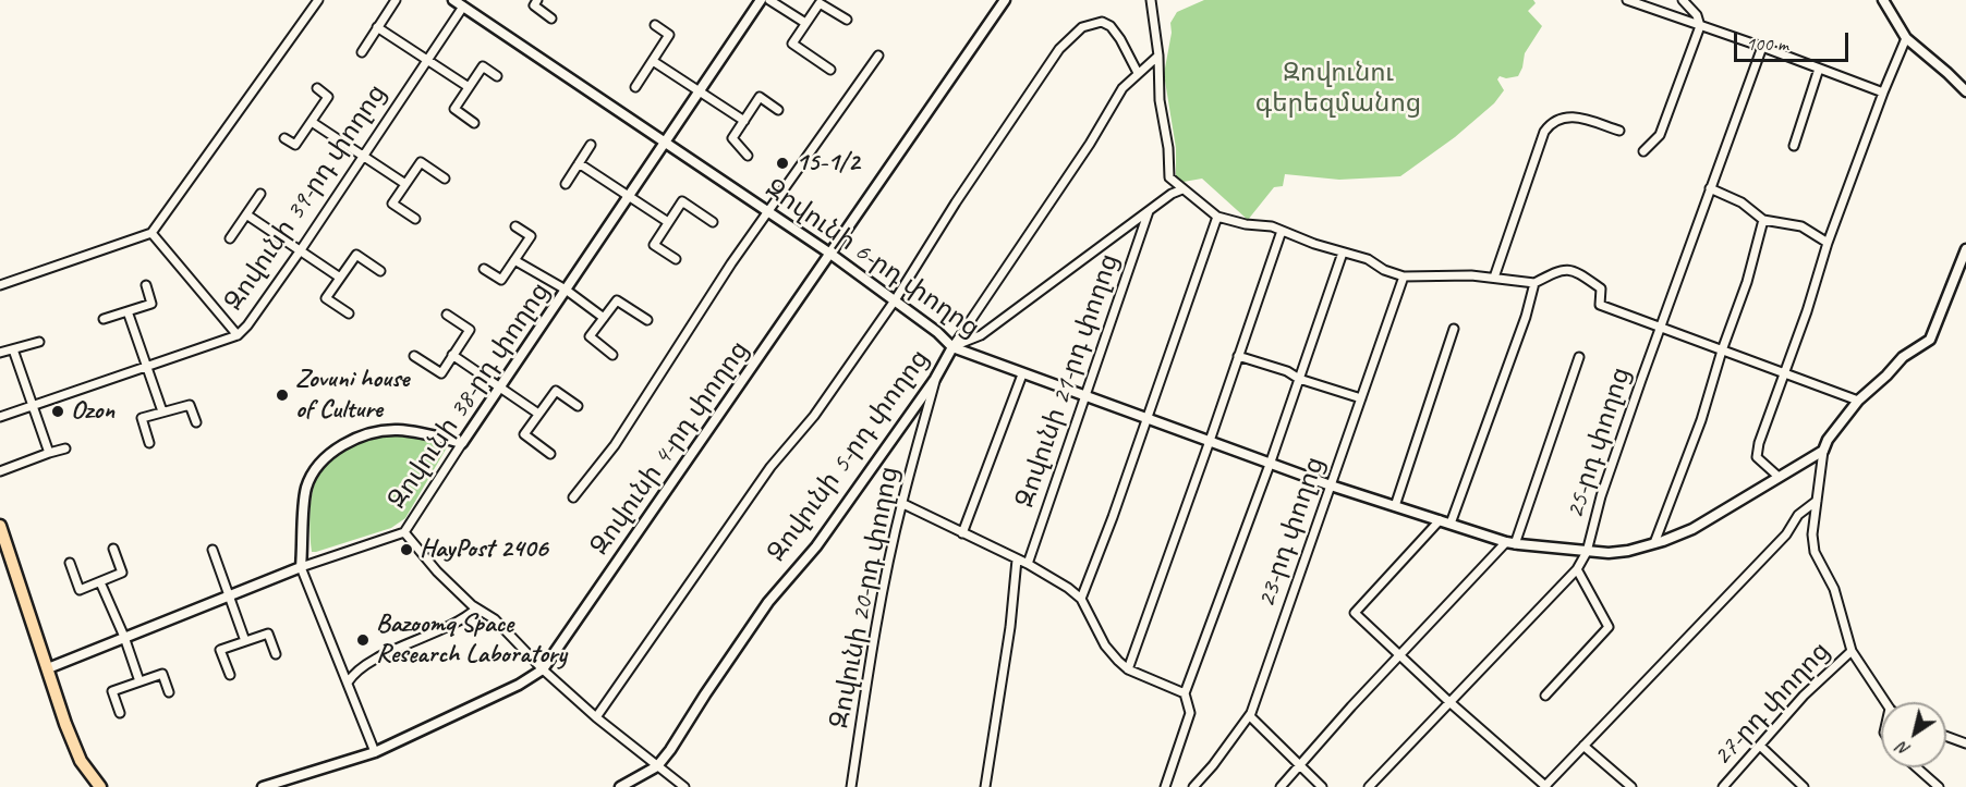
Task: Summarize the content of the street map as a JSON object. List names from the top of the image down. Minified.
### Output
{"streets":{"street":["Զովունի 39-րդ փողոց","Զովունի 6-րդ փողոց","Զովունի 21-րդ փողոց","Զովունի 38-րդ փողոց","25-րդ փողոց","Զովունի 4-րդ փողոց","Զովունի 5-րդ փողոց","23-րդ փողոց","Զովունի 20-րդ փողոց","27-րդ փողոց"]},"crossings":[["Զովունի 39-րդ փողոց","Զովունի 6-րդ փողոց"],["Զովունի 6-րդ փողոց","Զովունի 21-րդ փողոց"],["Զովունի 6-րդ փողոց","Զովունի 38-րդ փողոց"],["Զովունի 6-րդ փողոց","25-րդ փողոց"],["Զովունի 6-րդ փողոց","Զովունի 4-րդ փողոց"],["Զովունի 6-րդ փողոց","Զովունի 5-րդ փողոց"],["Զովունի 6-րդ փողոց","23-րդ փողոց"],["Զովունի 5-րդ փողոց","Զովունի 20-րդ փողոց"]],"parks":["Զովունու գերեզմանոց"],"places":["15-1/2","Zovuni house of Culture","Ozon","HayPost 2406","Bazoomq Space Research Laboratory"],"scale_bar":"100 m","north":"bottom left"}
